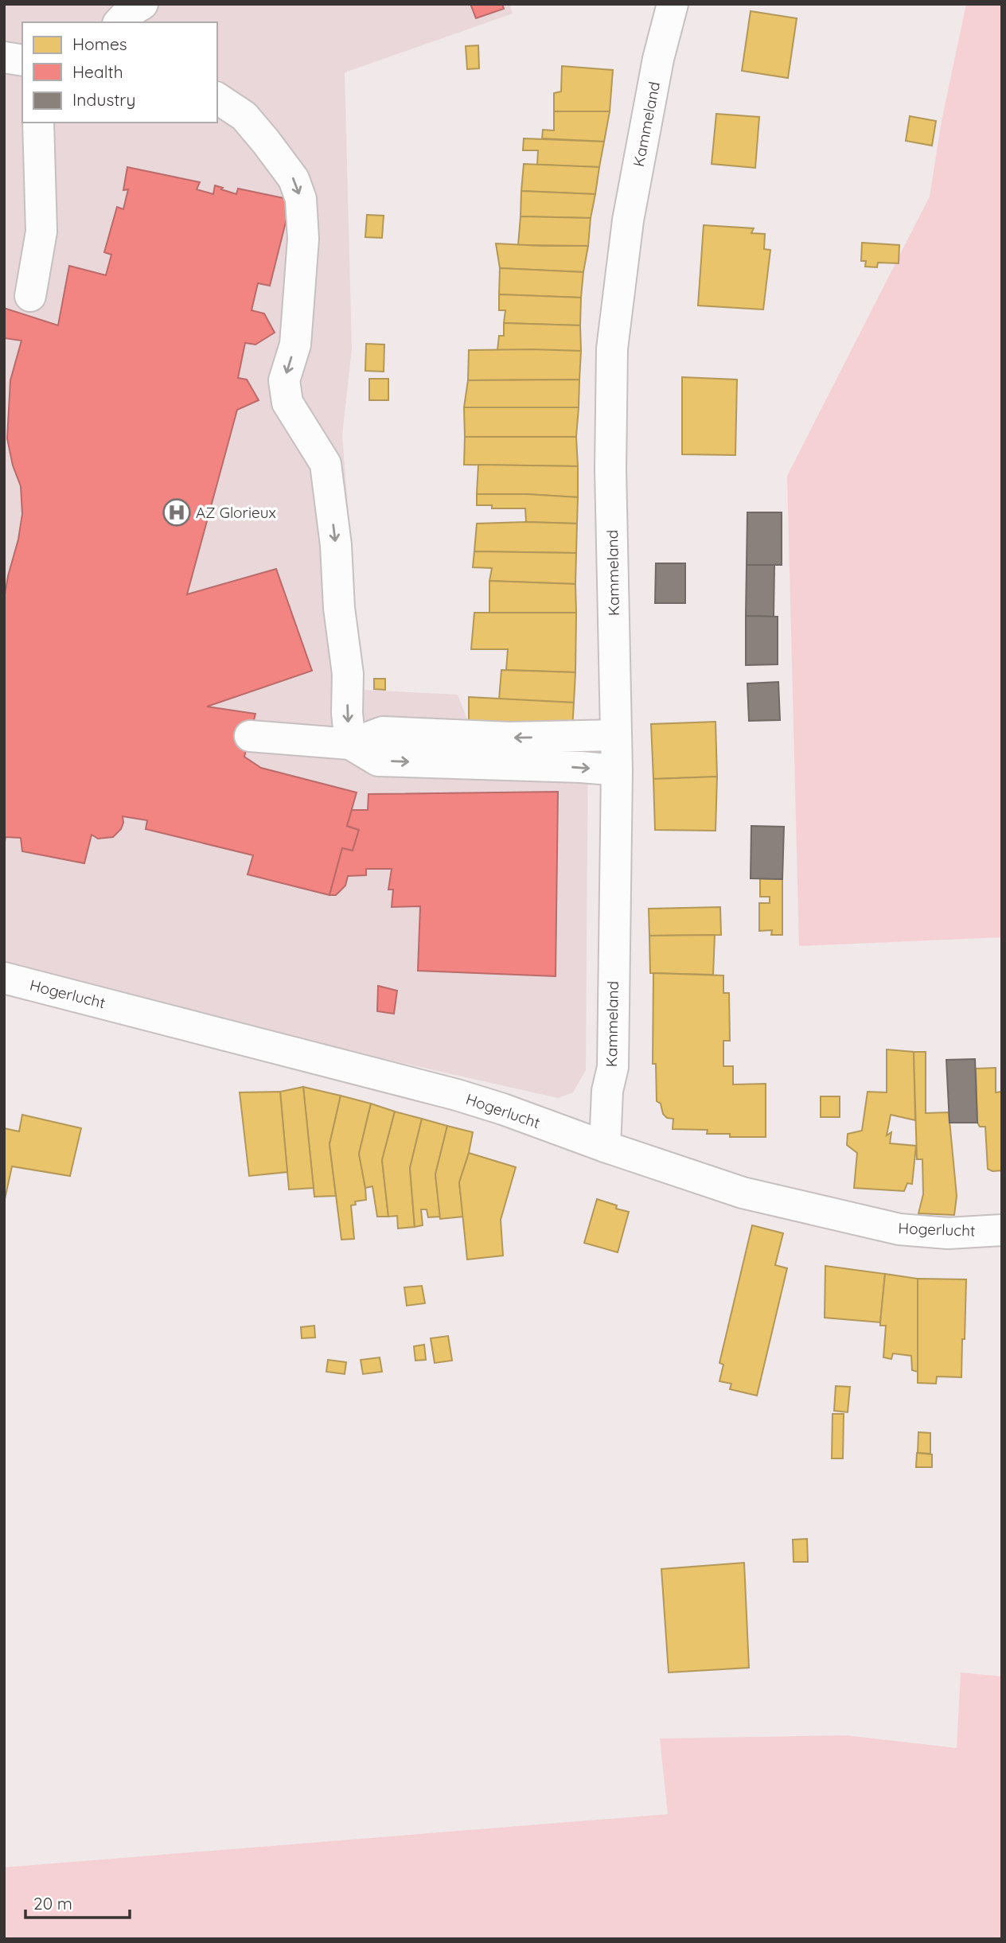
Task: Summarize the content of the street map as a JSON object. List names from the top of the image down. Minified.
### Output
{"streets":{"street":["Kammeland","Hogerlucht"]},"crossings":[["Kammeland","Hogerlucht"]],"places":{"hospital":["AZ Glorieux"]},"legend":["Homes","Health","Industry"],"scale_bar":"20 m"}
